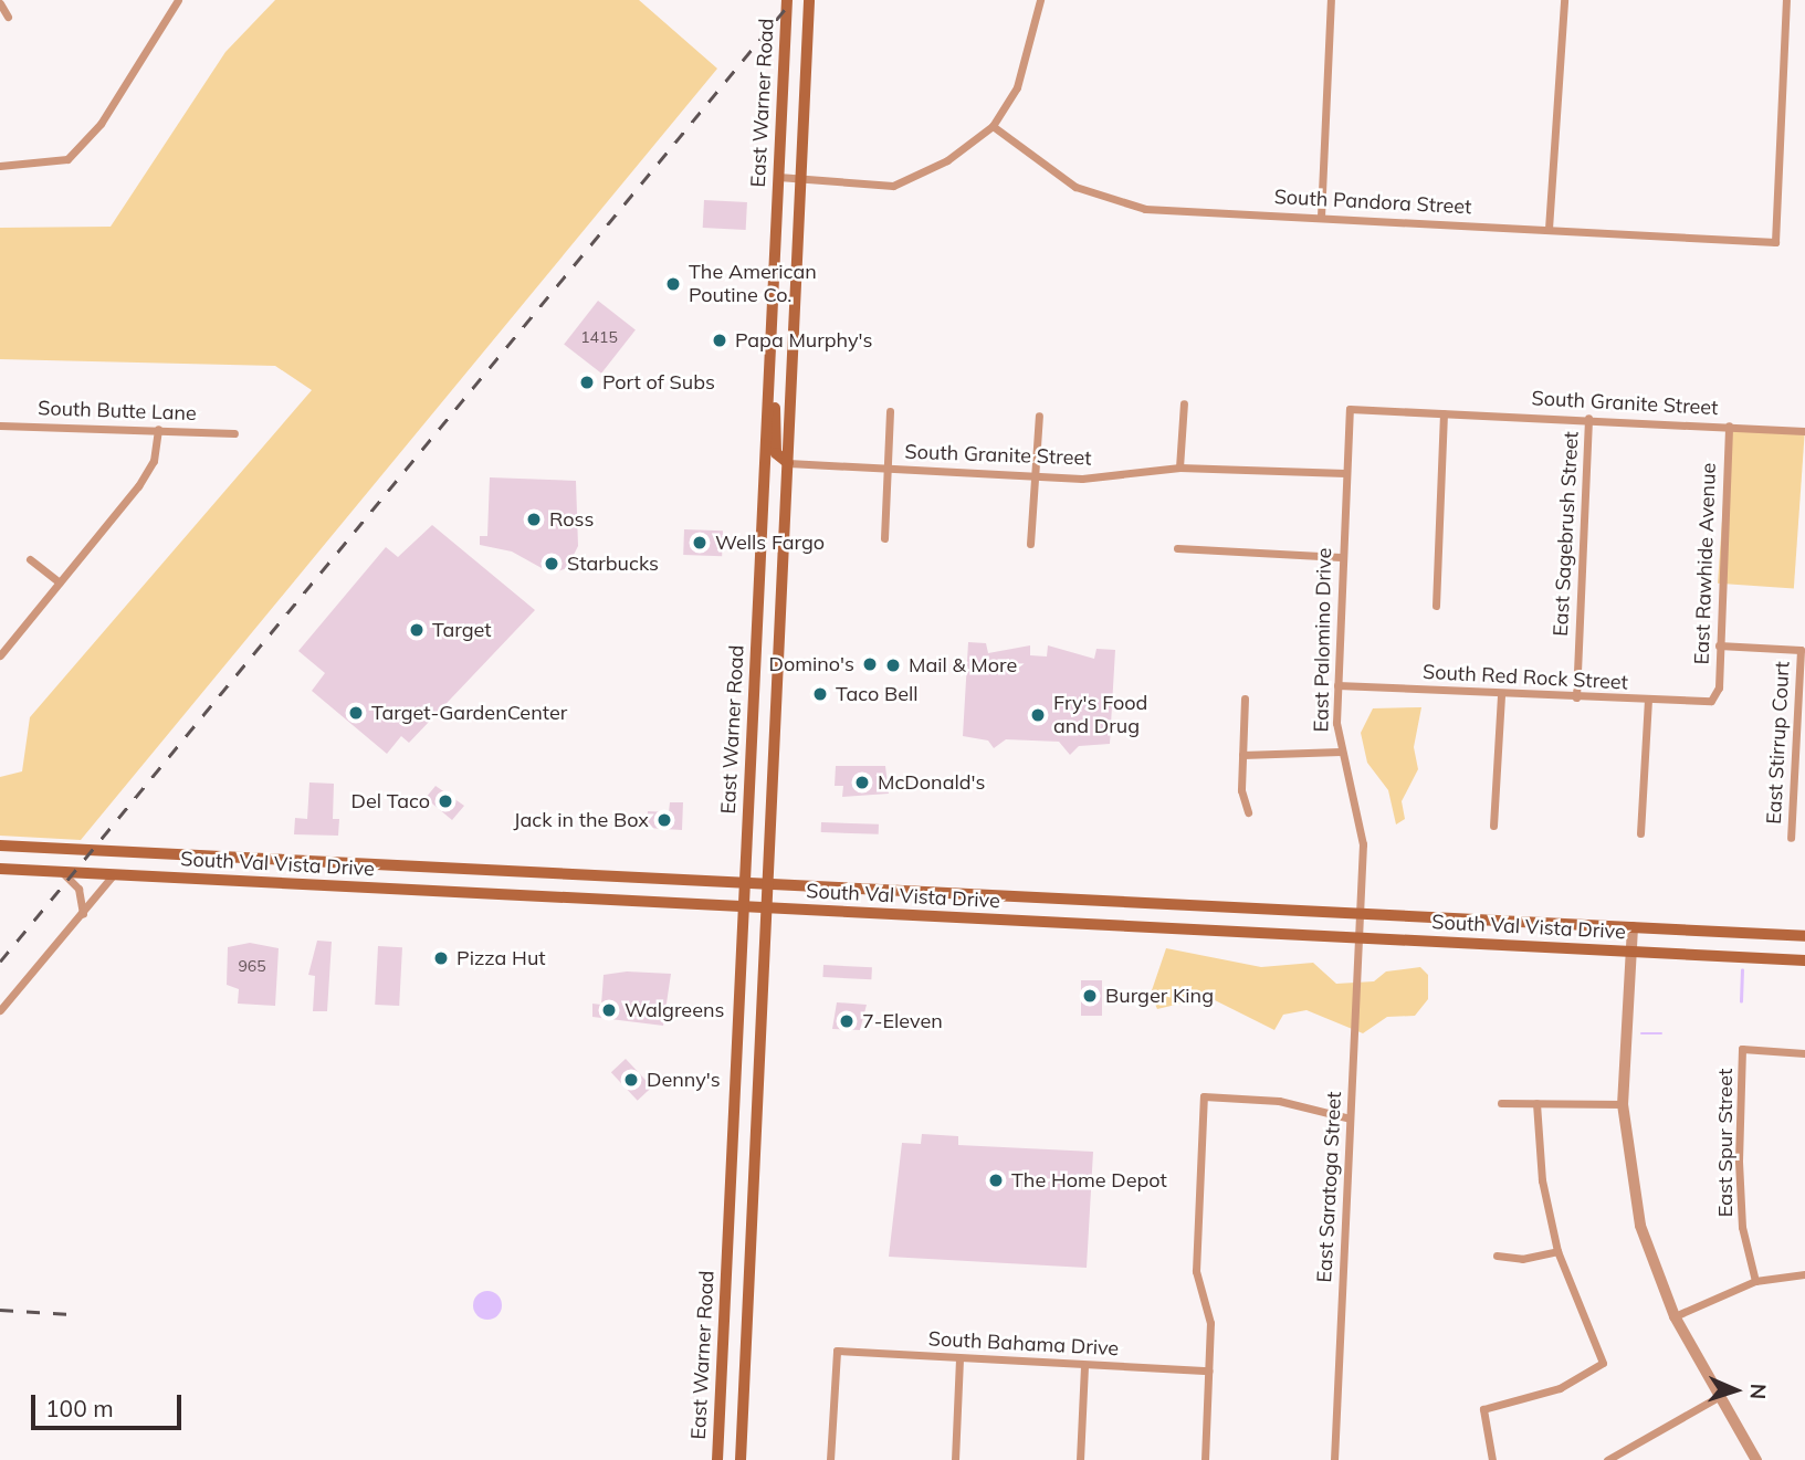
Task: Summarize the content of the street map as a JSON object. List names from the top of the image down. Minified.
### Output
{"streets":{"main road":["East Warner Road","South Val Vista Drive"],"street":["South Pandora Street","South Granite Street","South Butte Lane","East Sagebrush Street","East Rawhide Avenue","East Palomino Drive","South Red Rock Street","East Stirrup Court","East Spur Street","East Saratoga Street","South Bahama Drive"]},"crossings":[["East Warner Road","South Val Vista Drive"],["South Granite Street","East Sagebrush Street"],["South Granite Street","East Rawhide Avenue"],["South Granite Street","East Palomino Drive"],["East Sagebrush Street","South Red Rock Street"],["East Rawhide Avenue","South Red Rock Street"],["East Rawhide Avenue","East Stirrup Court"],["East Palomino Drive","South Red Rock Street"],["East Palomino Drive","South Val Vista Drive"],["East Palomino Drive","East Saratoga Street"],["South Val Vista Drive","East Saratoga Street"]],"places":["The American Poutine Co.","Papa Murphy's","Port of Subs","Ross","Wells Fargo","Starbucks","Target","Domino's","Mail & More","Taco Bell","Target-GardenCenter","Fry's Food and Drug","McDonald's","Del Taco","Jack in the Box","Pizza Hut","Burger King","Walgreens","7-Eleven","Denny's","The Home Depot"],"house_numbers":["1415","965"],"scale_bar":"100 m","north":"right"}
